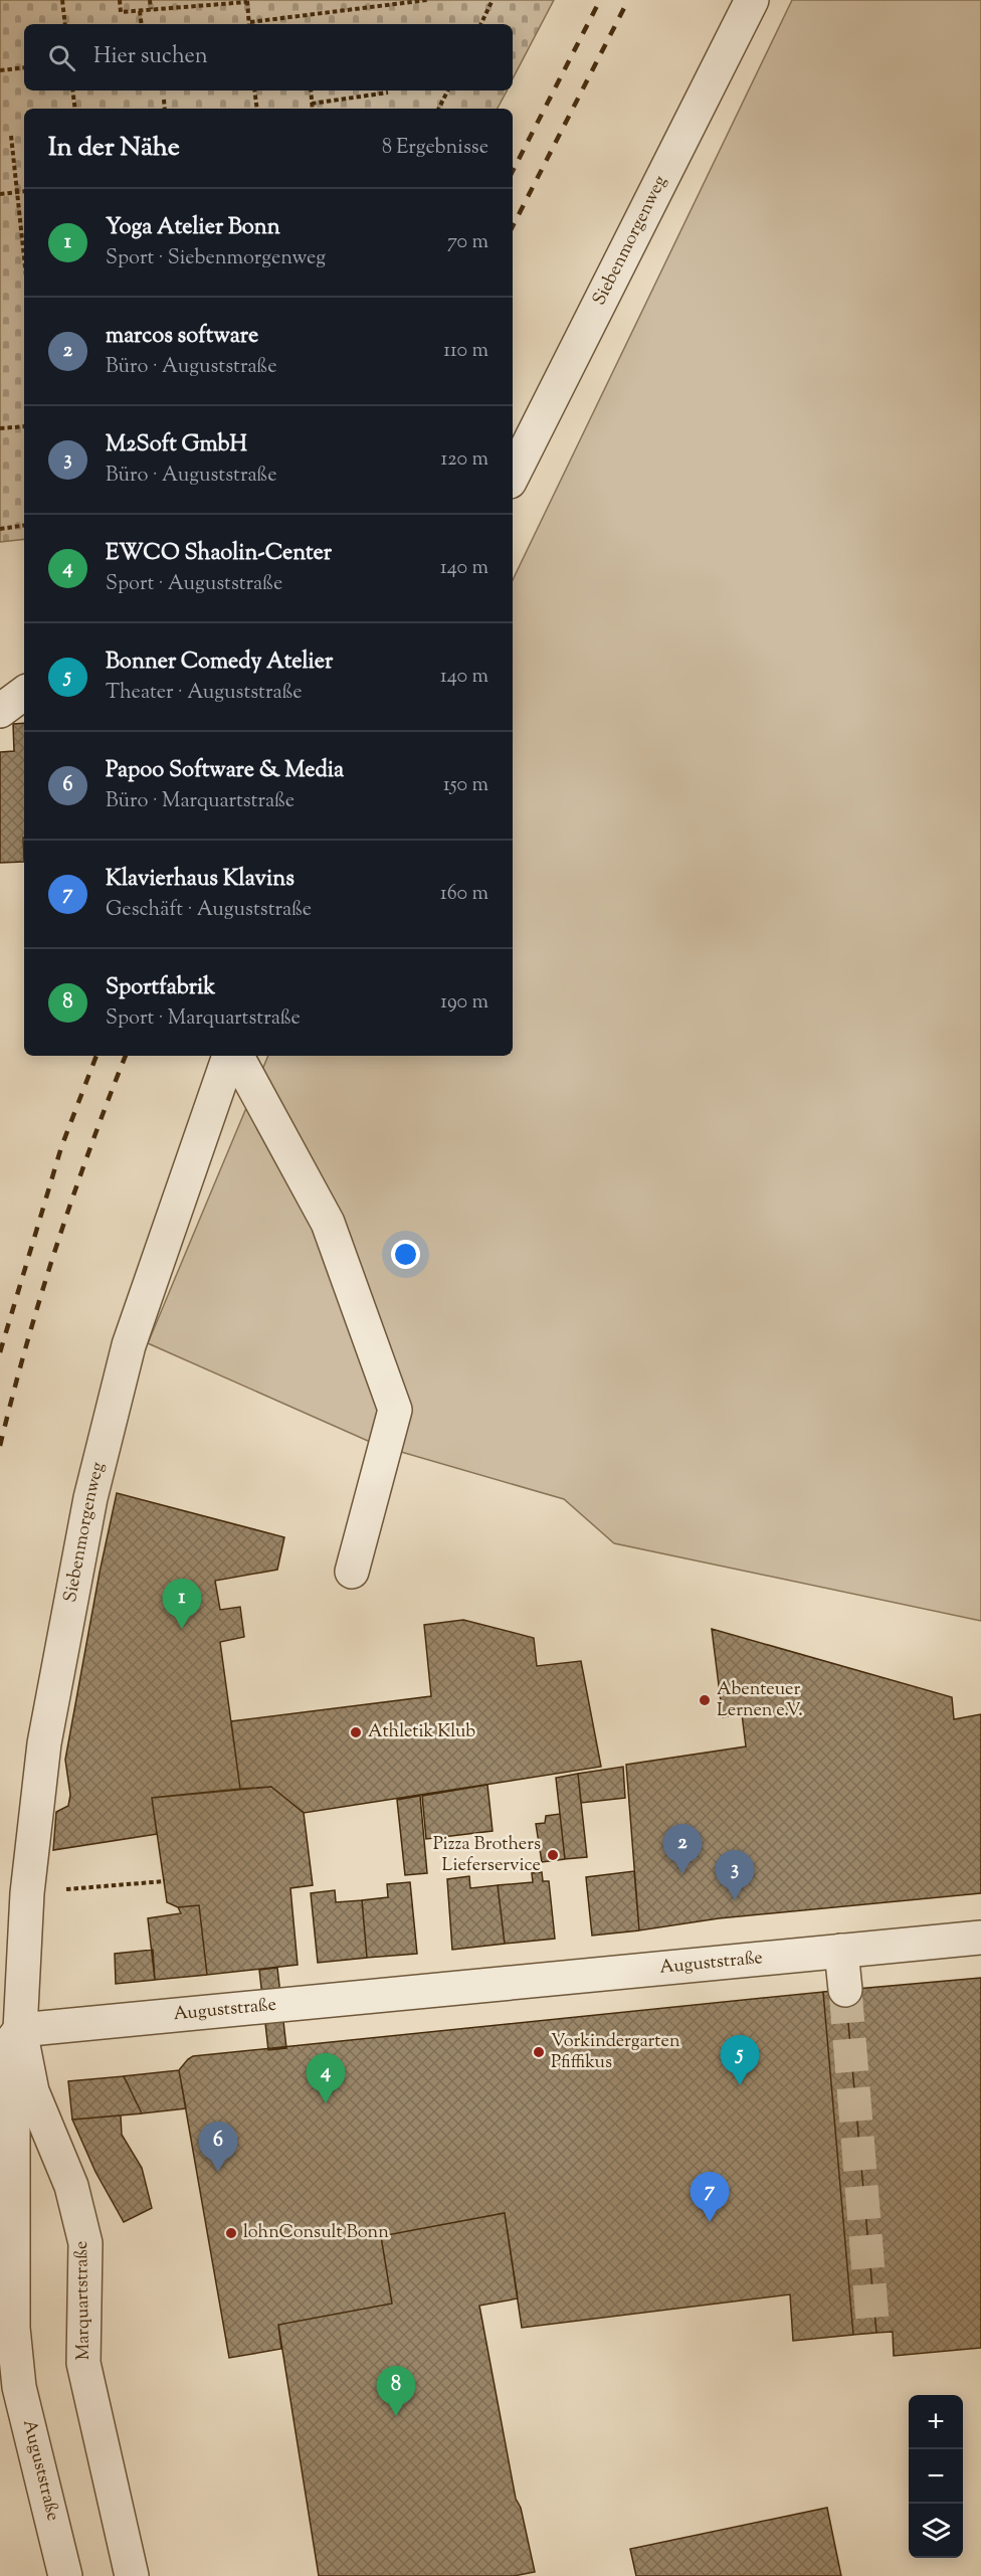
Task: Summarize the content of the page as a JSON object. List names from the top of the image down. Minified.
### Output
{"streets":{"street":["Siebenmorgenweg","Auguststraße","Marquartstraße"]},"crossings":[["Siebenmorgenweg","Auguststraße"],["Siebenmorgenweg","Marquartstraße"],["Auguststraße","Marquartstraße"]],"places":["Abenteuer Lernen e.V.","Athletik Klub","Pizza Brothers Lieferservice","Vorkindergarten Pfiffikus","lohnConsult Bonn"],"page":{"search":"Hier suchen","heading":["In der Nähe","8 Ergebnisse"],"list":[{"mark":"1","name":"Yoga Atelier Bonn","note":"Sport · Siebenmorgenweg","value":"70 m"},{"mark":"2","name":"marcos software","note":"Büro · Auguststraße","value":"110 m"},{"mark":"3","name":"M2Soft GmbH","note":"Büro · Auguststraße","value":"120 m"},{"mark":"4","name":"EWCO Shaolin-Center","note":"Sport · Auguststraße","value":"140 m"},{"mark":"5","name":"Bonner Comedy Atelier","note":"Theater · Auguststraße","value":"140 m"},{"mark":"6","name":"Papoo Software & Media","note":"Büro · Marquartstraße","value":"150 m"},{"mark":"7","name":"Klavierhaus Klavins","note":"Geschäft · Auguststraße","value":"160 m"},{"mark":"8","name":"Sportfabrik","note":"Sport · Marquartstraße","value":"190 m"}],"pins":["1","2","3","5","4","6","7","8"],"map_buttons":["+","−"]}}
